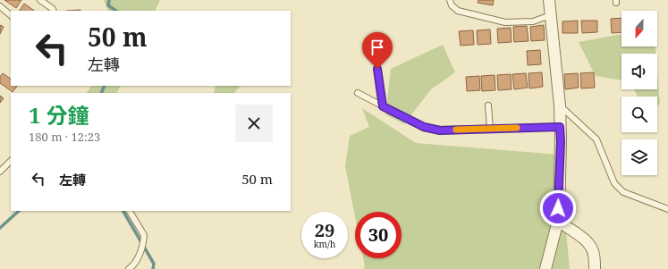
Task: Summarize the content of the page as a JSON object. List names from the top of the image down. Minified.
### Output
{"north":"bottom","page":{"turn":["50 m","左轉"],"heading":["1 分鐘","180 m · 12:23"],"list":[{"name":"左轉","value":"50 m"}],"speed":"29 km/h","limit":"30"}}
